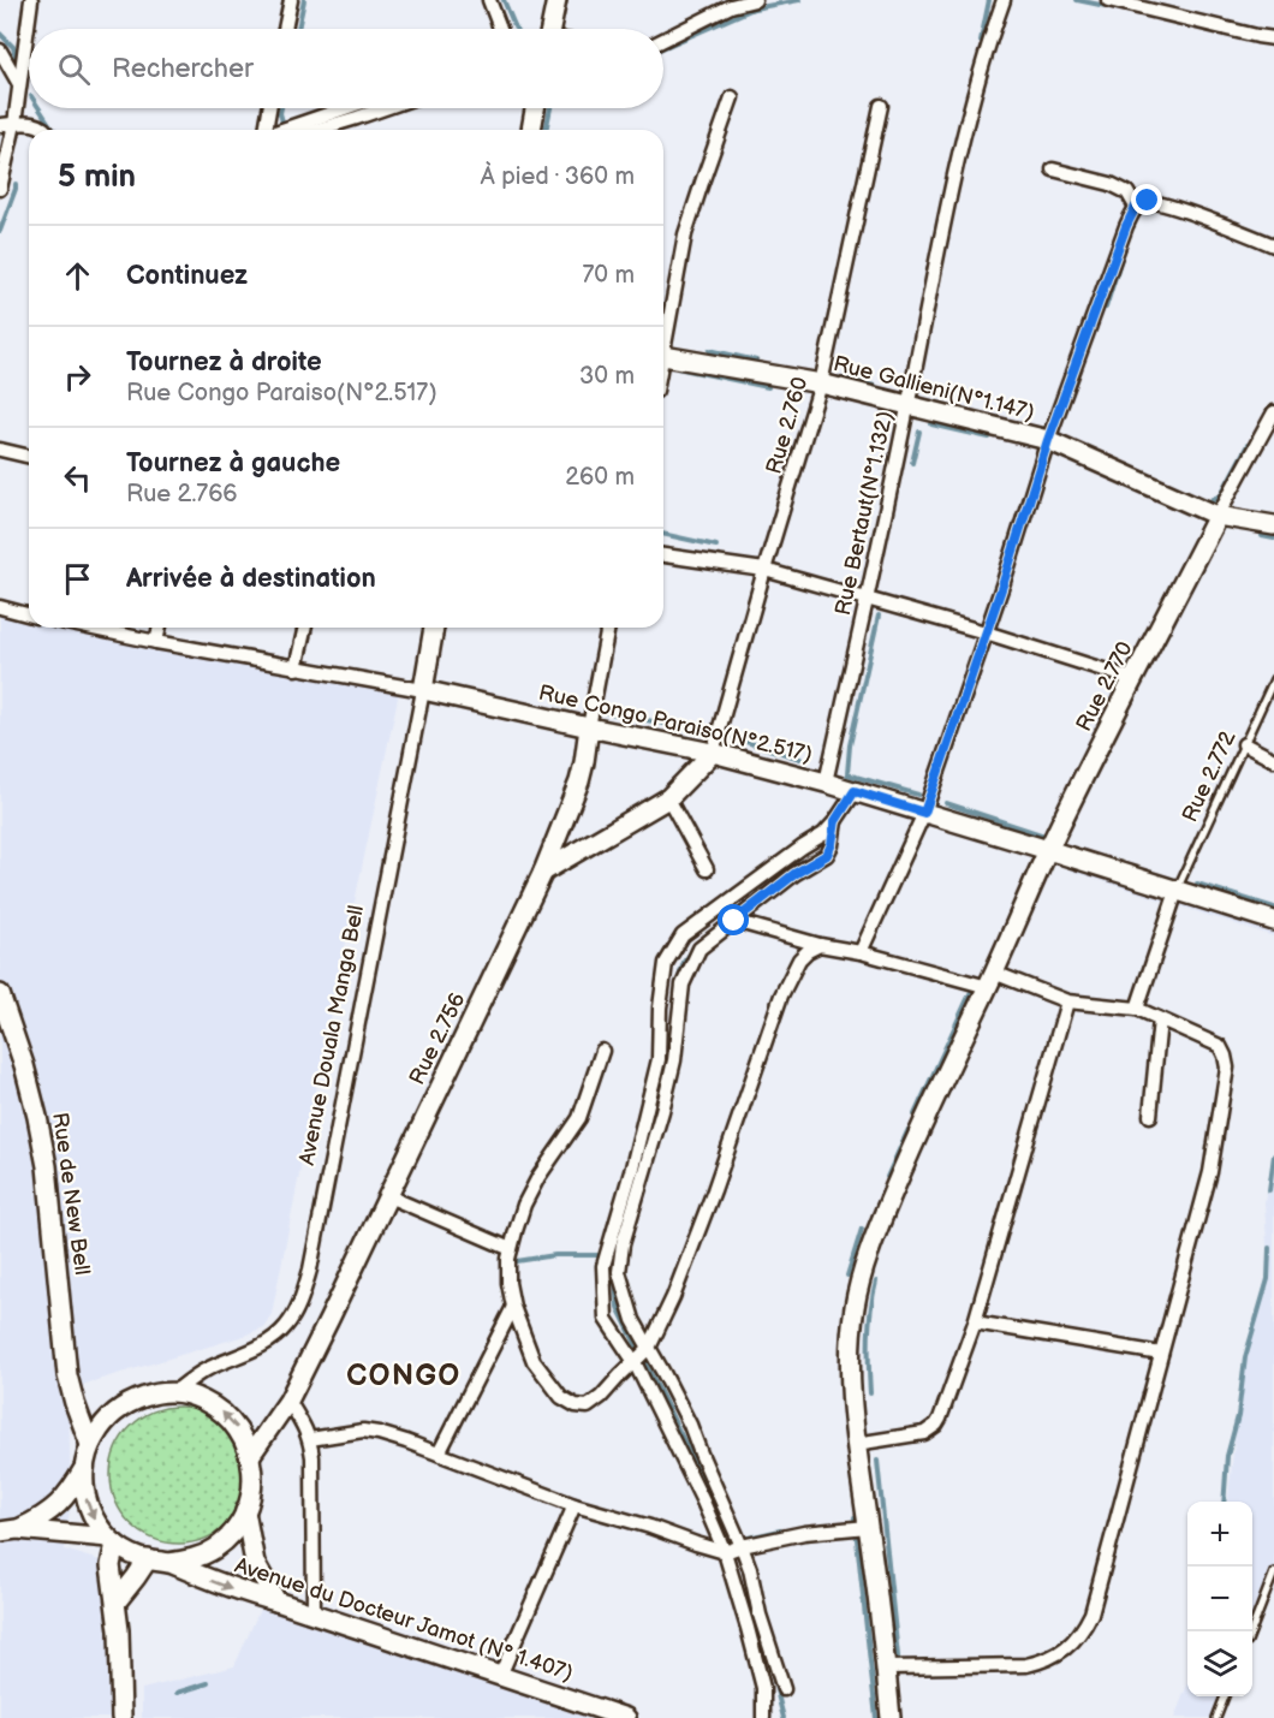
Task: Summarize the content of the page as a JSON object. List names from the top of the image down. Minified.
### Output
{"streets":{"street":["Rue Gallieni(N°1.147)","Rue 2.760","Rue Bertaut(N°1.132)","Rue 2.770","Rue Congo Paraiso(N°2.517)","Avenue Douala Manga Bell","Rue 2.756","Rue de New Bell","Avenue du Docteur Jamot (N° 1.407)"],"lane":["Rue 2.772"]},"crossings":[["Rue Gallieni(N°1.147)","Rue 2.760"],["Rue Gallieni(N°1.147)","Rue Bertaut(N°1.132)"],["Rue Gallieni(N°1.147)","Rue 2.770"],["Rue 2.760","Rue Congo Paraiso(N°2.517)"],["Rue Bertaut(N°1.132)","Rue Congo Paraiso(N°2.517)"],["Rue 2.770","Rue Congo Paraiso(N°2.517)"],["Rue Congo Paraiso(N°2.517)","Rue 2.772"],["Rue Congo Paraiso(N°2.517)","Avenue Douala Manga Bell"],["Rue Congo Paraiso(N°2.517)","Rue 2.756"],["Avenue Douala Manga Bell","Rue 2.756"],["Avenue Douala Manga Bell","Rue de New Bell"],["Avenue Douala Manga Bell","Avenue du Docteur Jamot (N° 1.407)"],["Rue 2.756","Rue de New Bell"],["Rue 2.756","Avenue du Docteur Jamot (N° 1.407)"],["Rue de New Bell","Avenue du Docteur Jamot (N° 1.407)"]],"districts":["CONGO"],"page":{"search":"Rechercher","heading":["5 min","À pied · 360 m"],"list":[["Continuez","70 m"],["Tournez à droite","Rue Congo Paraiso(N°2.517)","30 m"],["Tournez à gauche","Rue 2.766","260 m"],"Arrivée à destination"],"map_buttons":["+","−"]}}
